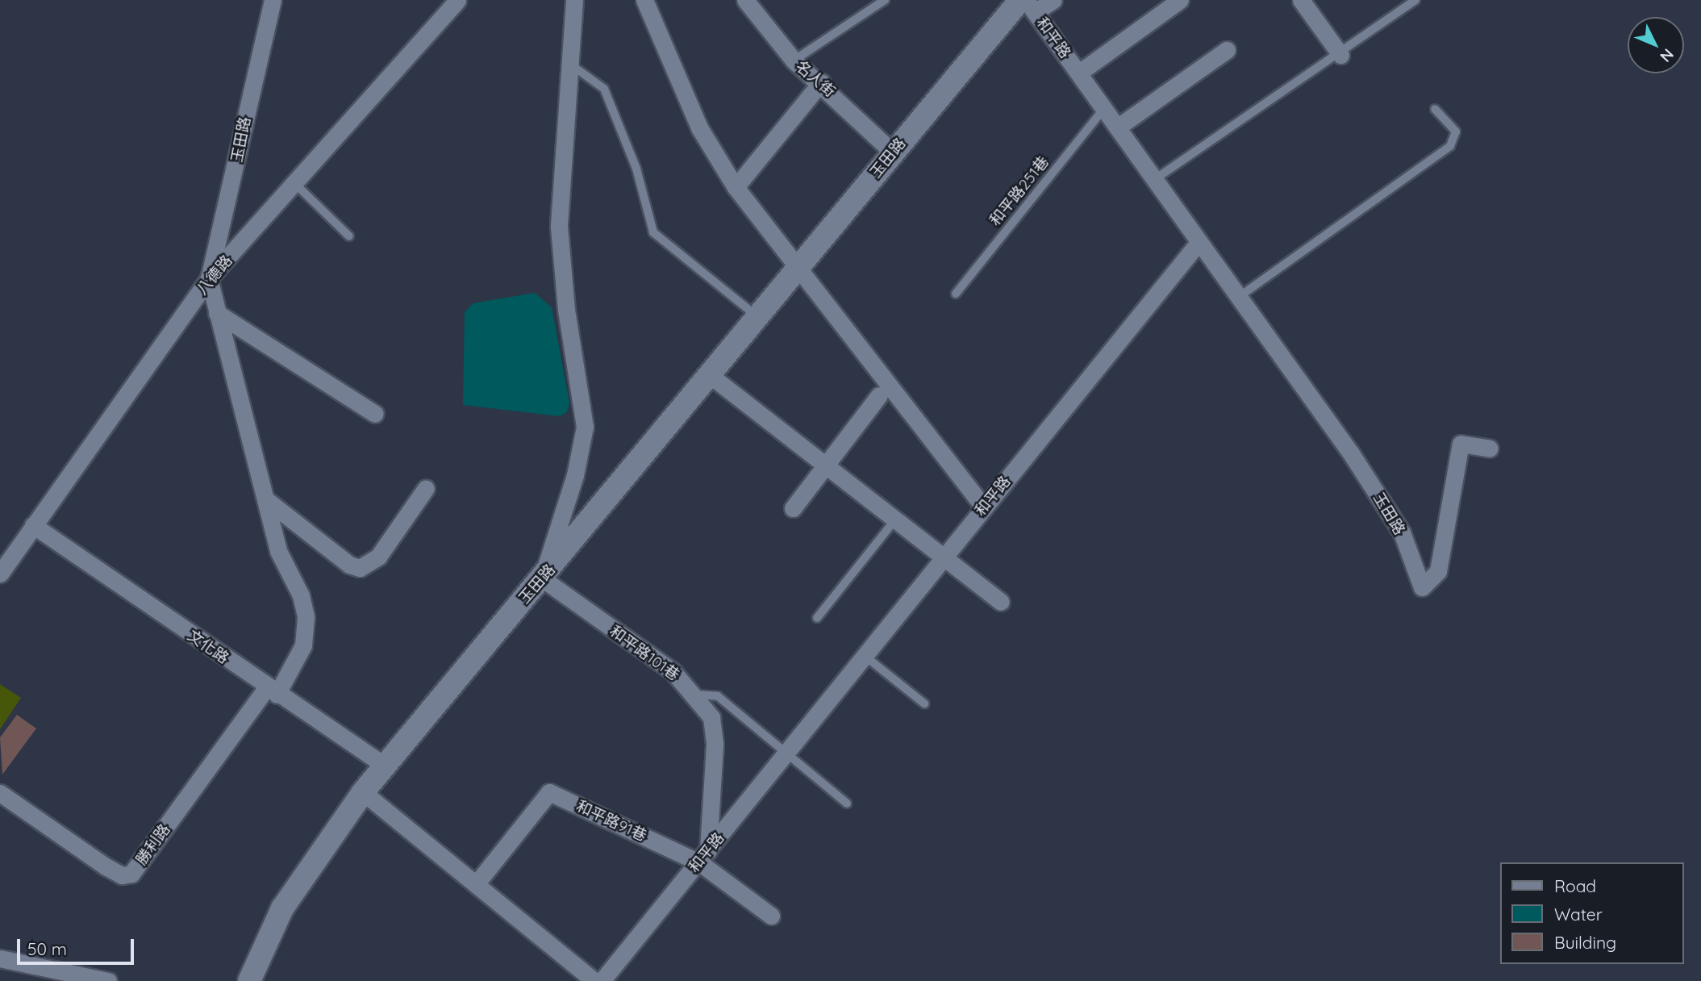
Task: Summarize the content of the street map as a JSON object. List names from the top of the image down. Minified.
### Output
{"streets":{"street":["和平路","名人街","玉田路","八德路","文化路","和平路101巷","和平路91巷","勝利路"],"lane":["和平路251巷"]},"crossings":[["和平路","玉田路"],["和平路","和平路251巷"],["和平路","和平路101巷"],["和平路","和平路91巷"],["名人街","玉田路"],["玉田路","八德路"],["玉田路","文化路"],["玉田路","和平路101巷"],["八德路","文化路"],["文化路","勝利路"],["和平路101巷","和平路91巷"]],"legend":["Road","Water","Building"],"scale_bar":"50 m","north":"bottom right"}
